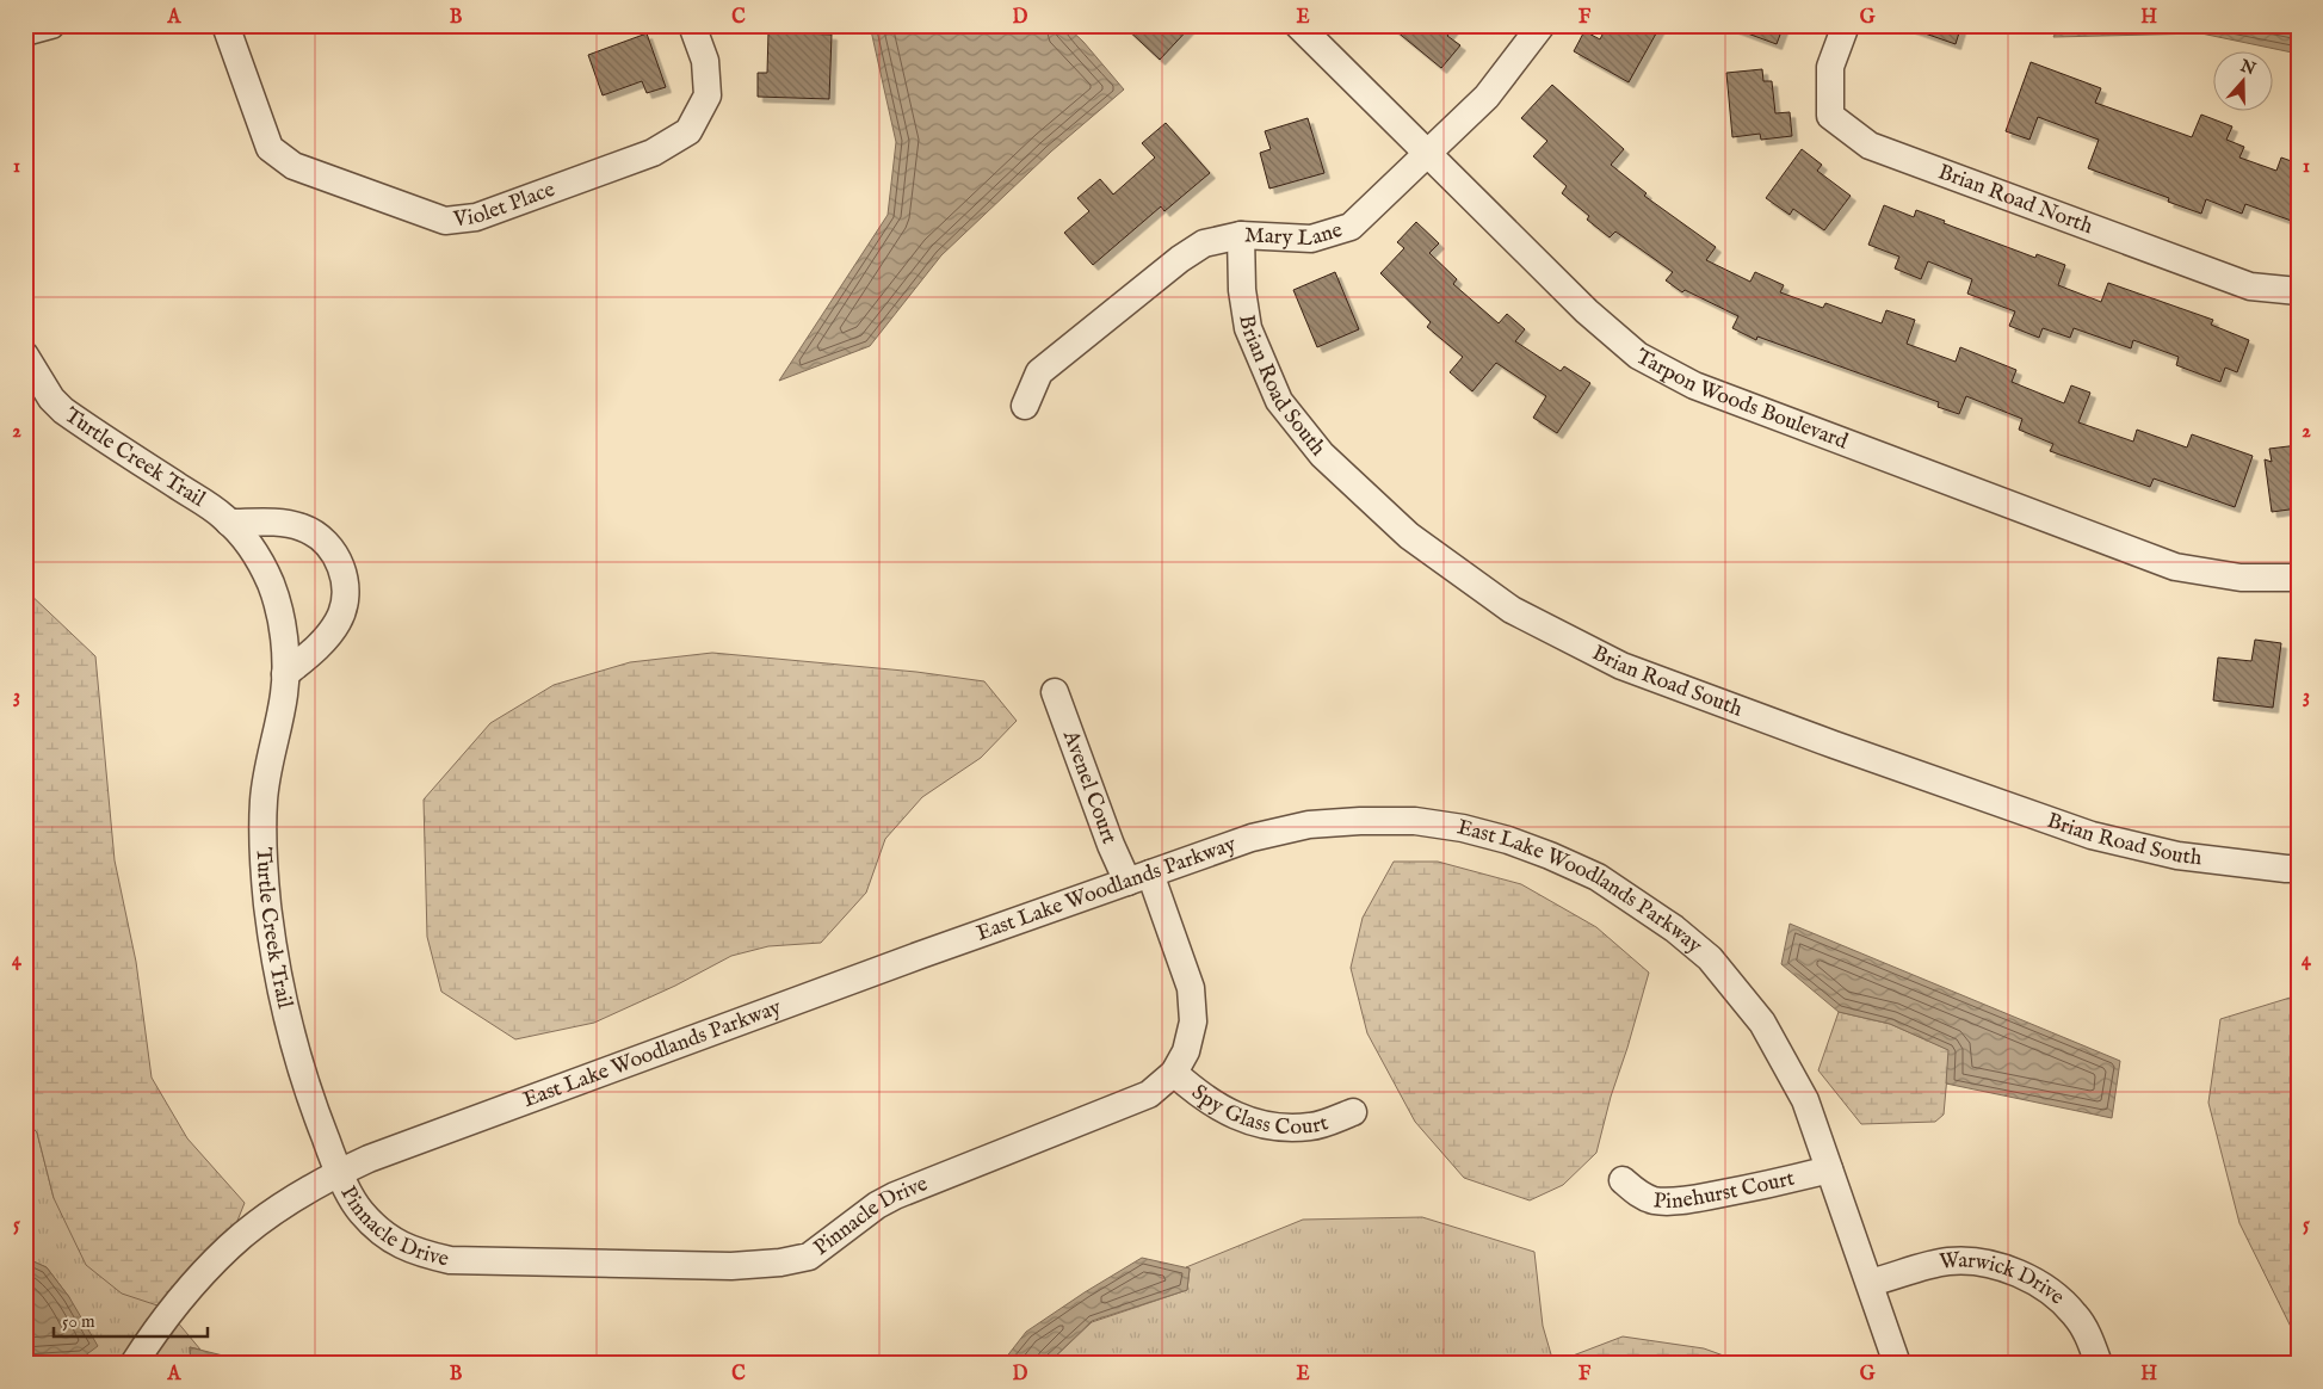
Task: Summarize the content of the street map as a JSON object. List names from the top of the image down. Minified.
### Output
{"streets":{"street":["Brian Road North","Violet Place","Mary Lane","Brian Road South","Tarpon Woods Boulevard","Turtle Creek Trail","Avenel Court","East Lake Woodlands Parkway","Spy Glass Court","Pinehurst Court","Pinnacle Drive","Warwick Drive"]},"crossings":[["Mary Lane","Brian Road South"],["Mary Lane","Tarpon Woods Boulevard"],["Turtle Creek Trail","East Lake Woodlands Parkway"],["Turtle Creek Trail","Pinnacle Drive"],["Avenel Court","East Lake Woodlands Parkway"],["Avenel Court","Pinnacle Drive"],["East Lake Woodlands Parkway","Pinehurst Court"],["East Lake Woodlands Parkway","Pinnacle Drive"],["East Lake Woodlands Parkway","Warwick Drive"],["Spy Glass Court","Pinnacle Drive"]],"scale_bar":"50 m","north":"top","grid":{"columns":["A","B","C","D","E","F","G","H"],"rows":["1","2","3","4","5"]}}
